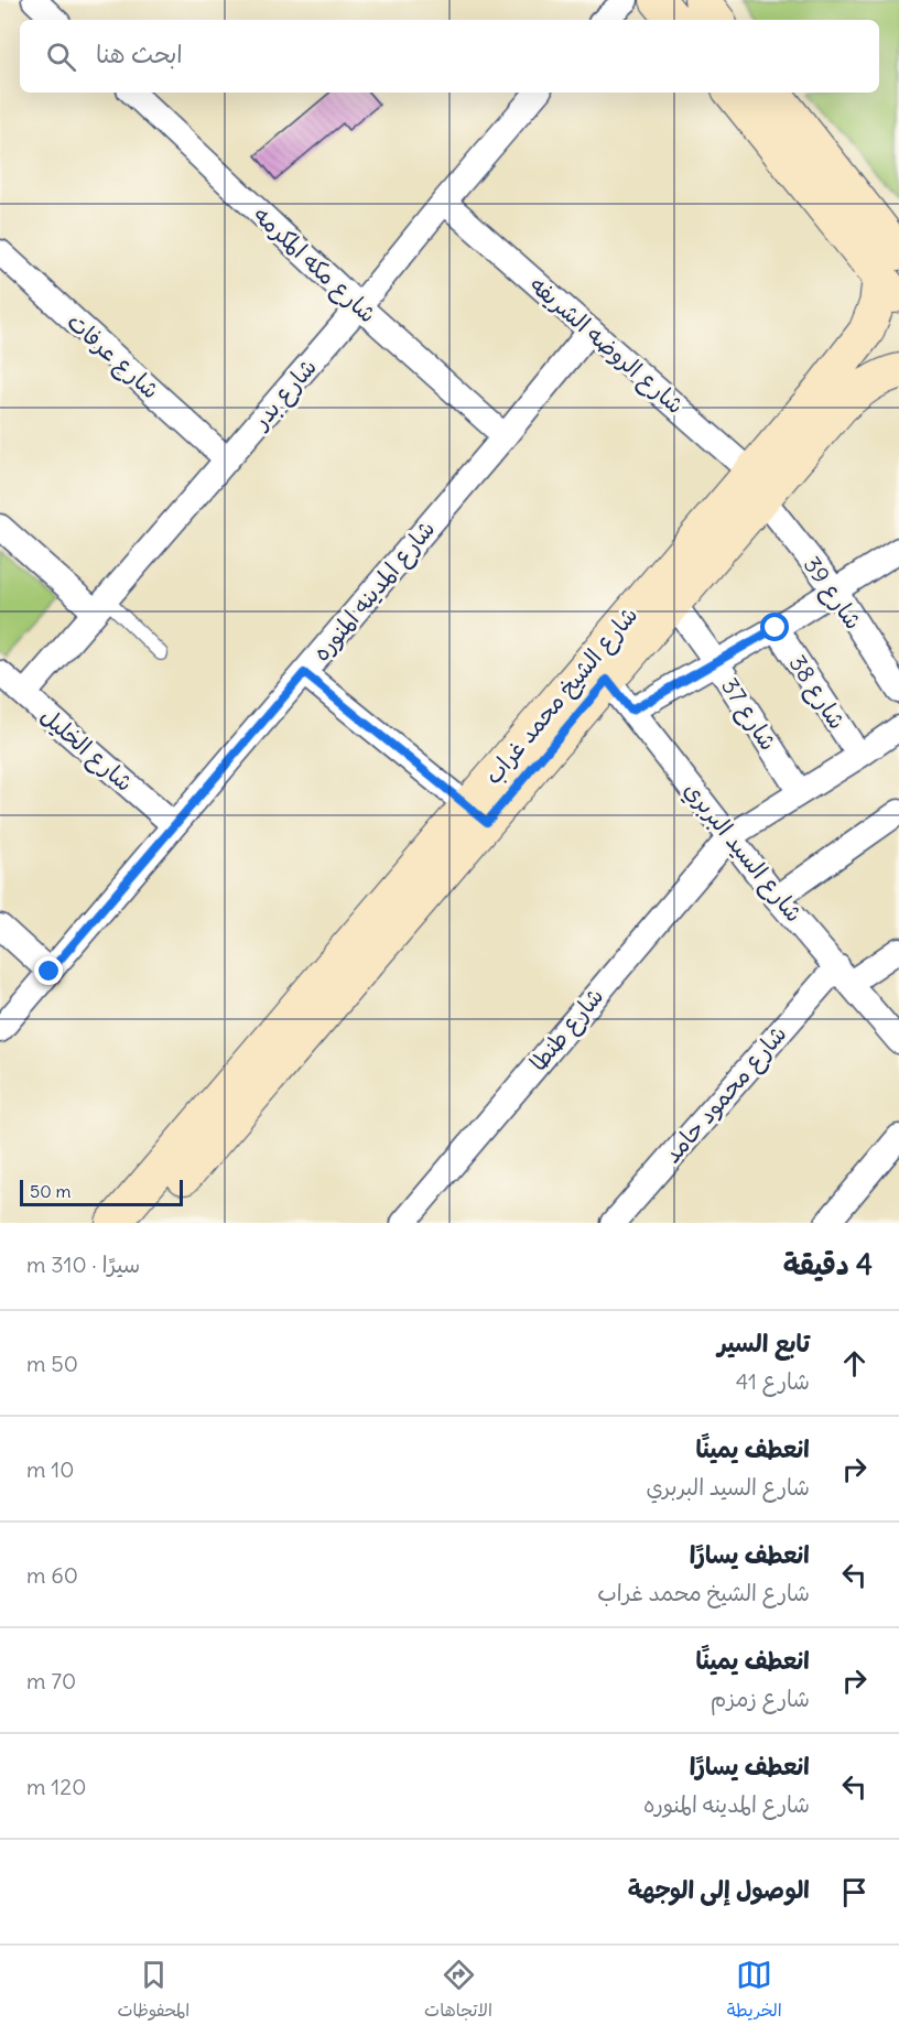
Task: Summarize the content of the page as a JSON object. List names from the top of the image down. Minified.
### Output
{"streets":{"main road":["شارع الشيخ محمد غراب"],"street":["شارع مكه المكرمه","شارع الروضه الشريفه","شارع عرفات","شارع بدر","شارع المدينه المنوره","شارع 39","شارع 38","شارع 37","شارع الخليل","شارع السيد البربري","شارع طنطا","شارع محمود حامد"]},"crossings":[["شارع مكه المكرمه","شارع بدر"],["شارع مكه المكرمه","شارع المدينه المنوره"],["شارع الروضه الشريفه","شارع بدر"],["شارع الروضه الشريفه","شارع المدينه المنوره"],["شارع الروضه الشريفه","شارع 39"],["شارع الروضه الشريفه","شارع الشيخ محمد غراب"],["شارع عرفات","شارع بدر"],["شارع بدر","شارع الخليل"],["شارع المدينه المنوره","شارع الخليل"],["شارع 39","شارع الشيخ محمد غراب"],["شارع 38","شارع طنطا"],["شارع الشيخ محمد غراب","شارع 37"],["شارع الشيخ محمد غراب","شارع السيد البربري"],["شارع 37","شارع طنطا"],["شارع السيد البربري","شارع طنطا"],["شارع السيد البربري","شارع محمود حامد"]],"scale_bar":"50 m","page":{"search":"ابحث هنا","scale":"50 m","heading":["4 دقيقة","سيرًا · 310 m"],"list":[["تابع السير","شارع 41","50 m"],["انعطف يمينًا","شارع السيد البربري","10 m"],["انعطف يسارًا","شارع الشيخ محمد غراب","60 m"],["انعطف يمينًا","شارع زمزم","70 m"],["انعطف يسارًا","شارع المدينه المنوره","120 m"],"الوصول إلى الوجهة"],"nav":["الخريطة","الاتجاهات","المحفوظات"]}}
